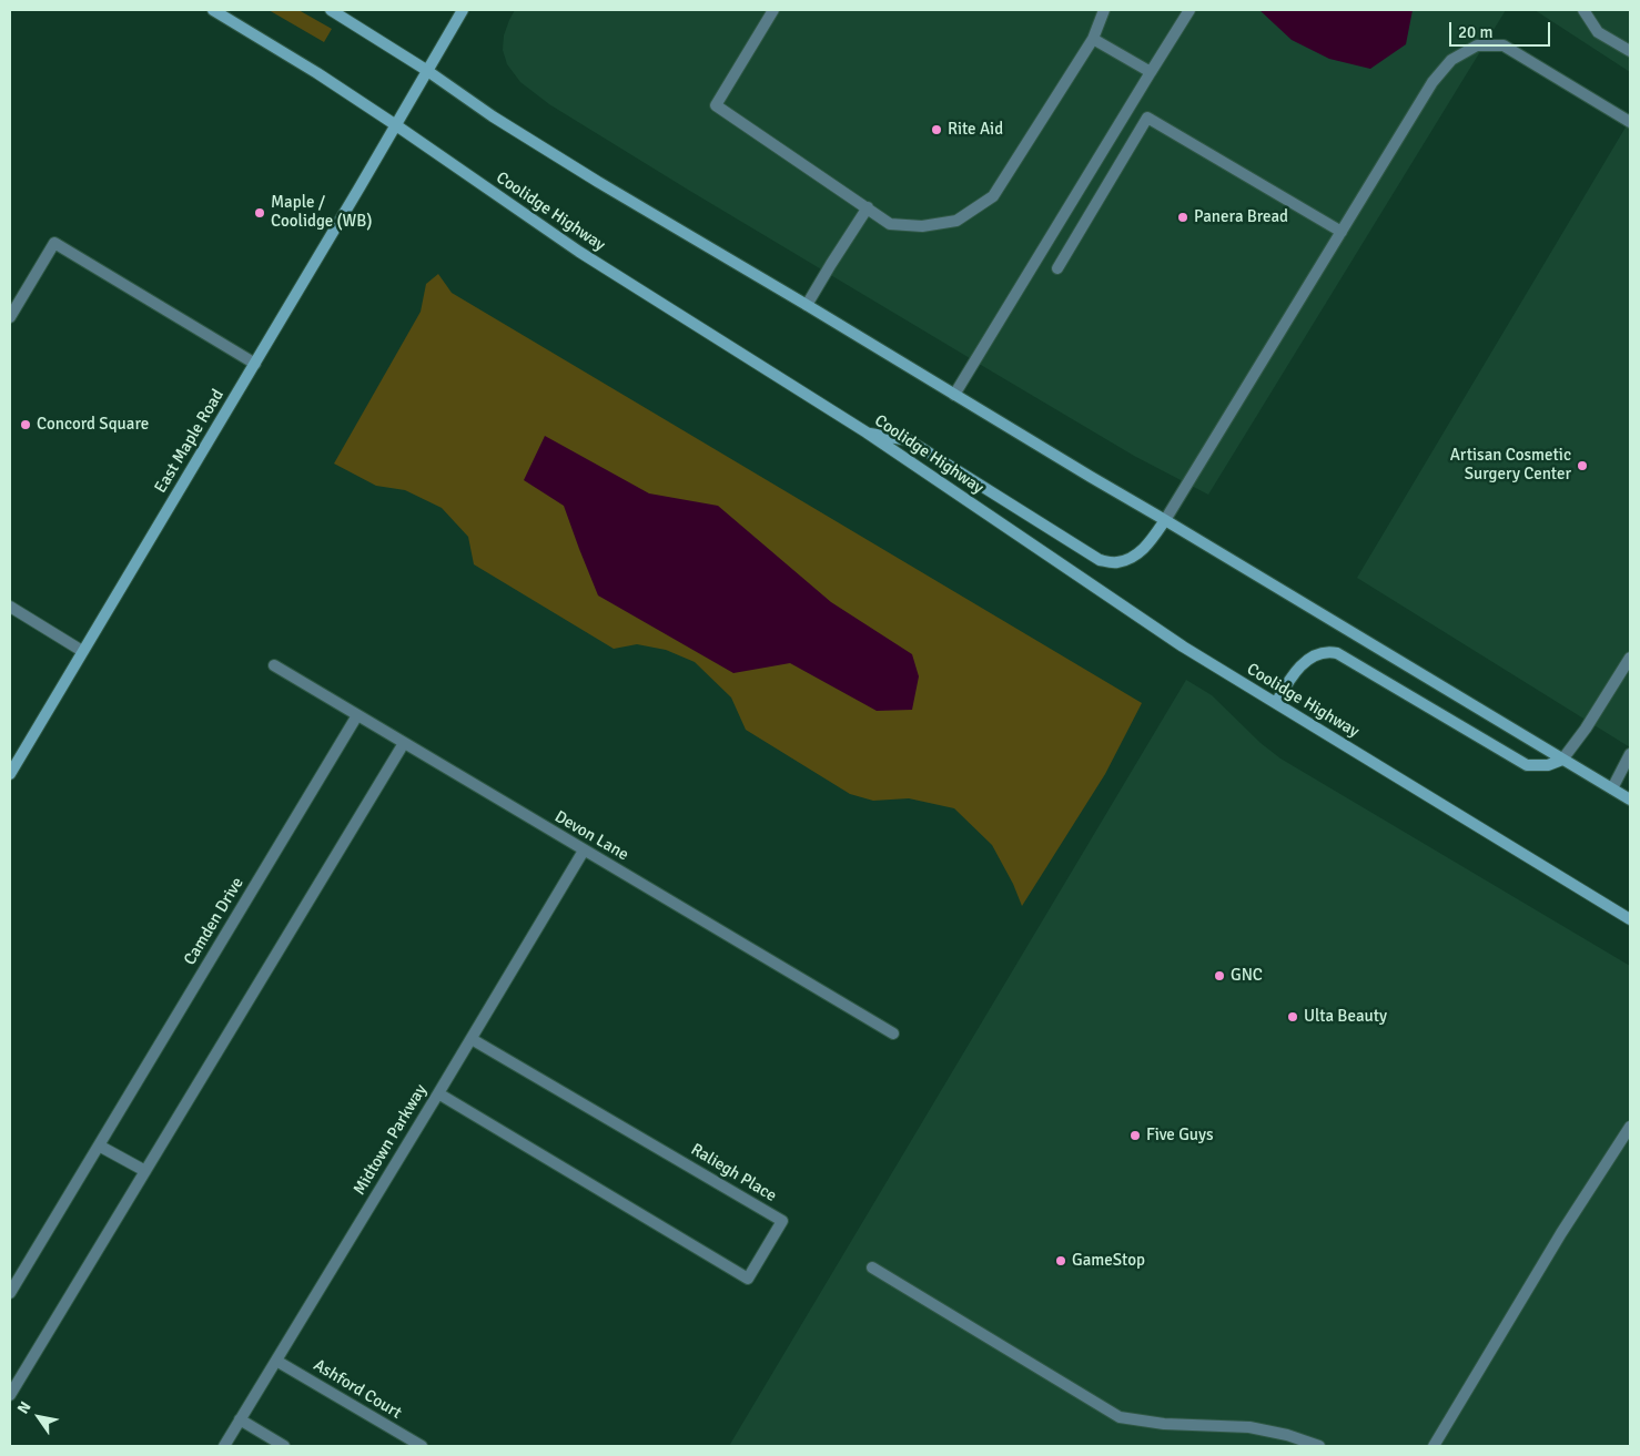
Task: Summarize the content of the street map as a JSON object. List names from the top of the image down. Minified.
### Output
{"streets":{"main road":["Coolidge Highway","East Maple Road"],"street":["Devon Lane","Camden Drive","Midtown Parkway","Raliegh Place","Ashford Court"]},"crossings":[["Coolidge Highway","East Maple Road"],["Devon Lane","Camden Drive"],["Devon Lane","Midtown Parkway"],["Midtown Parkway","Raliegh Place"],["Midtown Parkway","Ashford Court"]],"places":["Rite Aid","Maple / Coolidge (WB)","Panera Bread","Concord Square","Artisan Cosmetic Surgery Center","GNC","Ulta Beauty","Five Guys","GameStop"],"scale_bar":"20 m","north":"top left"}
